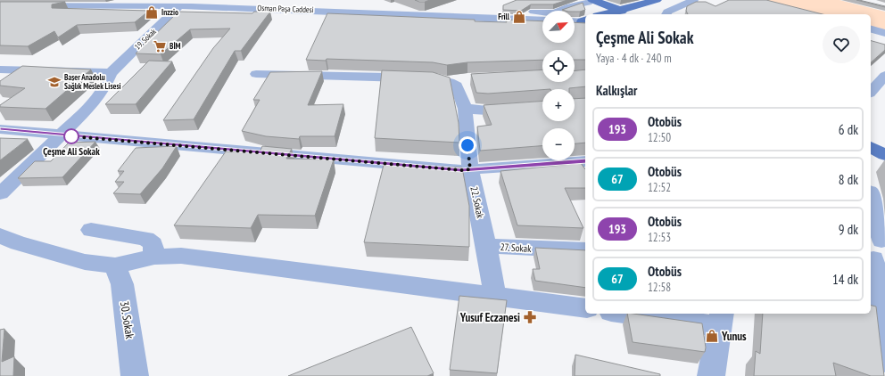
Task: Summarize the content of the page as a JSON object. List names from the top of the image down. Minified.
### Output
{"streets":{"street":["Osman Paşa Caddesi","19. Sokak","22. Sokak","27. Sokak","30. Sokak"]},"crossings":[["Osman Paşa Caddesi","19. Sokak"],["22. Sokak","27. Sokak"]],"places":{"shop":["Inzzio","Frill","Yunus"],"supermarket":["BİM"],"school or university":["Başer Anadolu Sağlık Meslek Lisesi"],"other":["Çeşme Ali Sokak"],"pharmacy":["Yusuf Eczanesi"]},"lines":["bus line 193"],"north":"top right","page":{"map_buttons":["+","−"],"heading":[["Çeşme Ali Sokak","Yaya · 4 dk · 240 m"],"Kalkışlar"],"list":[{"mark":"193","name":"Otobüs","note":"12:50","value":"6 dk"},{"mark":"67","name":"Otobüs","note":"12:52","value":"8 dk"},{"mark":"193","name":"Otobüs","note":"12:53","value":"9 dk"},{"mark":"67","name":"Otobüs","note":"12:58","value":"14 dk"}]}}
